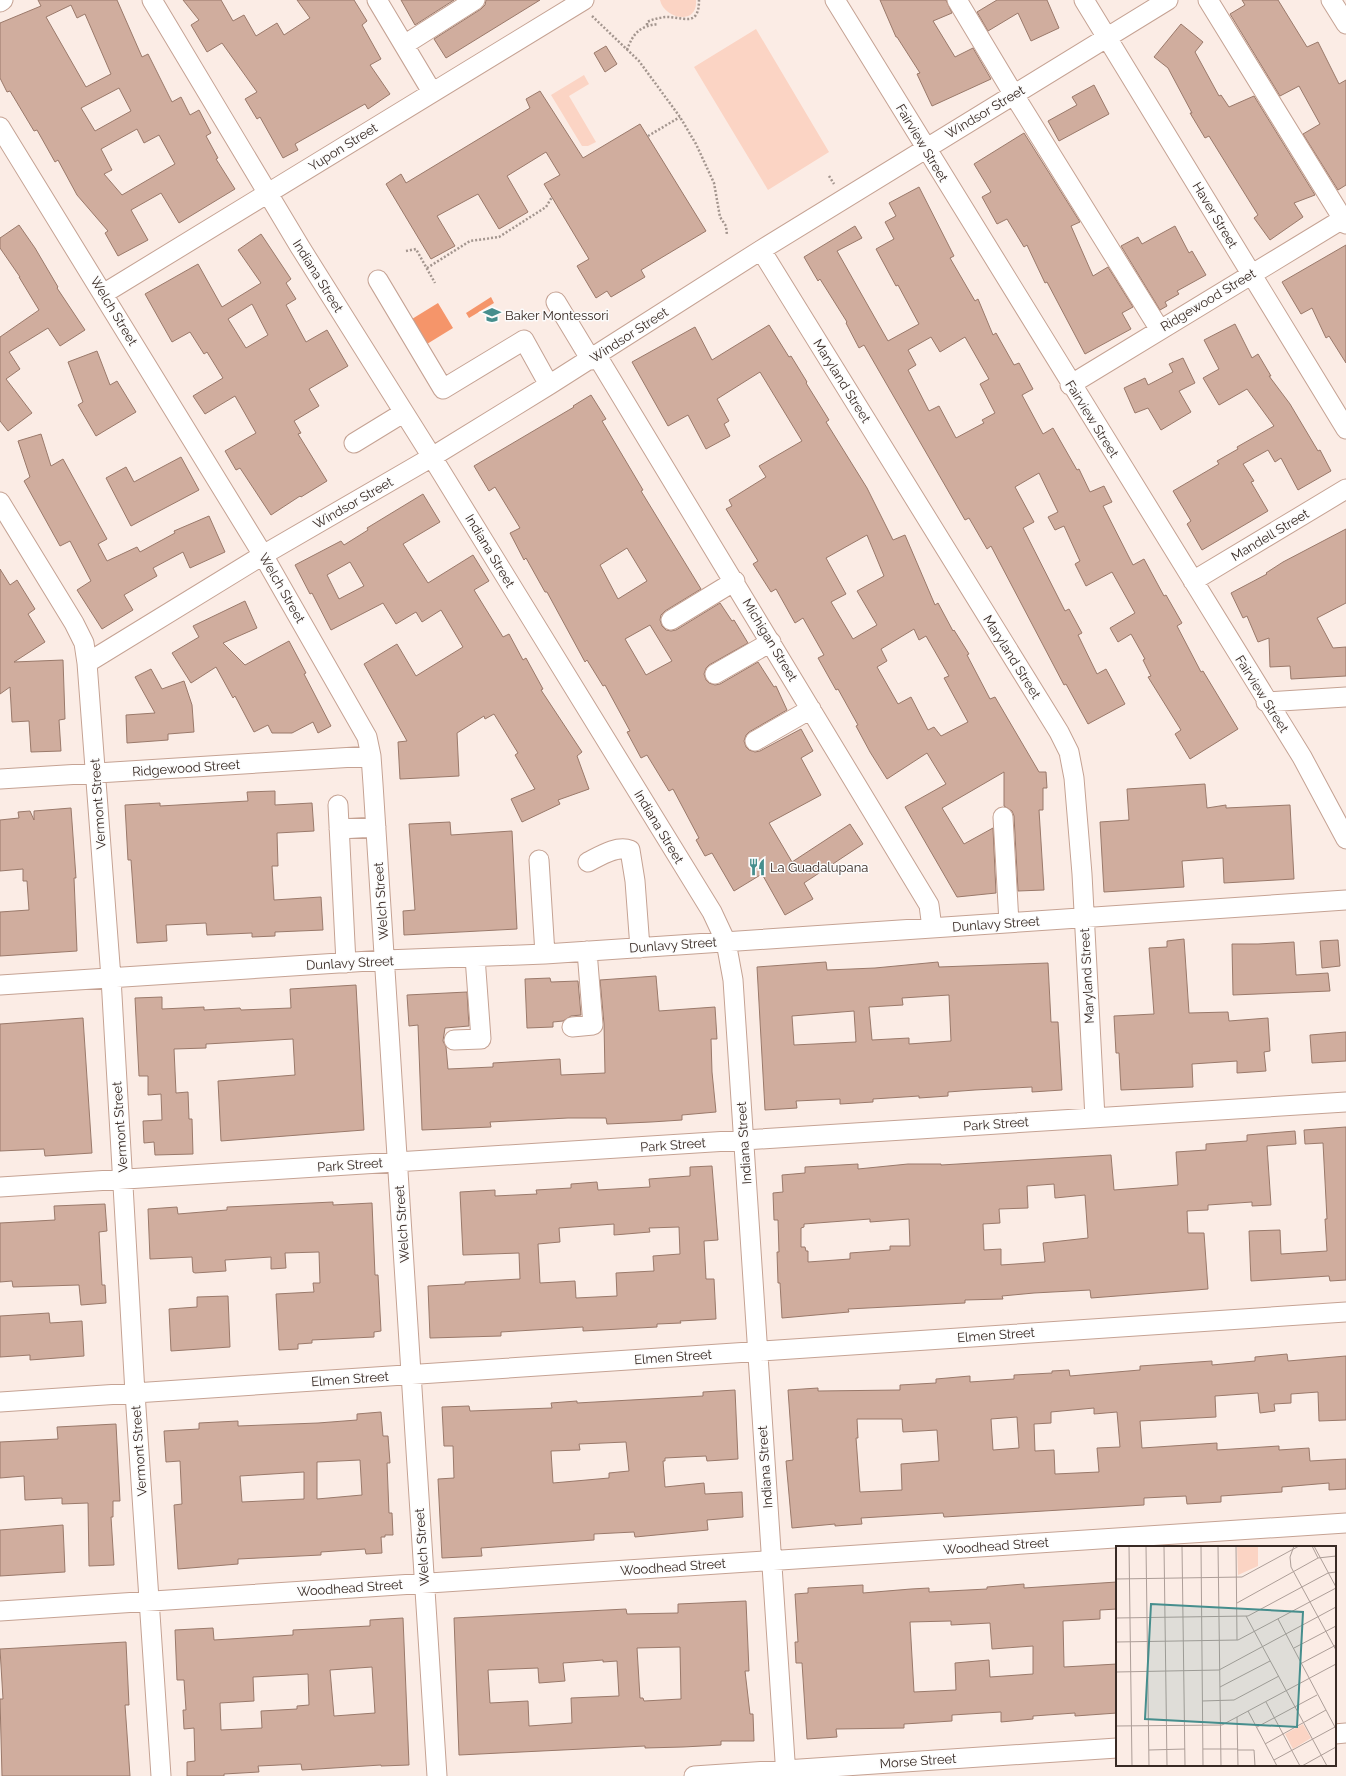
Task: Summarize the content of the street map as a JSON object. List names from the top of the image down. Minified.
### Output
{"streets":{"street":["Windsor Street","Fairview Street","Yupon Street","Haver Street","Indiana Street","Ridgewood Street","Welch Street","Maryland Street","Mandell Street","Michigan Street","Vermont Street","Dunlavy Street","Park Street","Elmen Street","Woodhead Street","Morse Street"]},"crossings":[["Windsor Street","Fairview Street"],["Windsor Street","Haver Street"],["Windsor Street","Indiana Street"],["Windsor Street","Welch Street"],["Windsor Street","Maryland Street"],["Windsor Street","Michigan Street"],["Windsor Street","Vermont Street"],["Fairview Street","Ridgewood Street"],["Fairview Street","Mandell Street"],["Yupon Street","Indiana Street"],["Yupon Street","Welch Street"],["Haver Street","Ridgewood Street"],["Indiana Street","Dunlavy Street"],["Indiana Street","Park Street"],["Indiana Street","Elmen Street"],["Indiana Street","Woodhead Street"],["Indiana Street","Morse Street"],["Ridgewood Street","Welch Street"],["Ridgewood Street","Vermont Street"],["Welch Street","Dunlavy Street"],["Welch Street","Park Street"],["Welch Street","Elmen Street"],["Welch Street","Woodhead Street"],["Maryland Street","Dunlavy Street"],["Maryland Street","Park Street"],["Michigan Street","Dunlavy Street"],["Vermont Street","Dunlavy Street"],["Vermont Street","Park Street"],["Vermont Street","Elmen Street"],["Vermont Street","Woodhead Street"]],"places":{"school or university":["Baker Montessori"],"restaurant":["La Guadalupana"]}}
